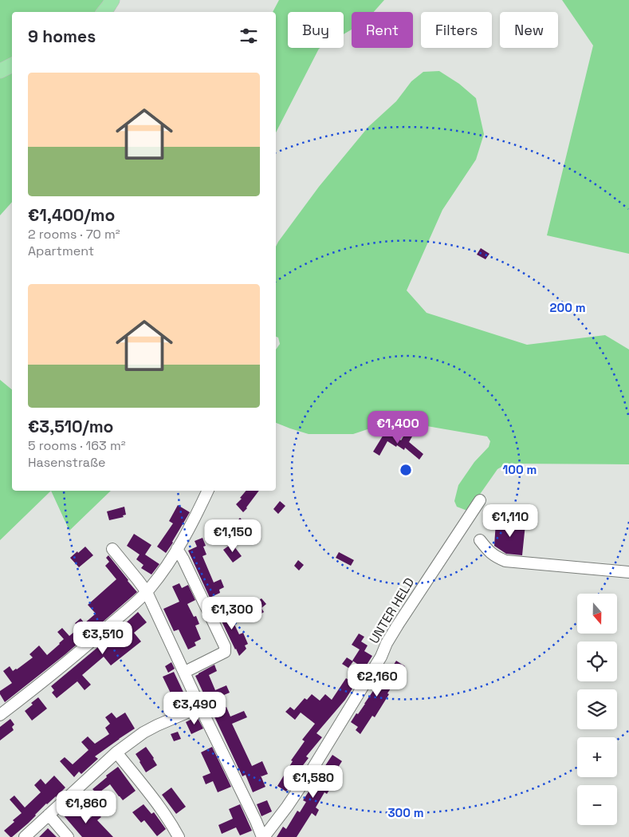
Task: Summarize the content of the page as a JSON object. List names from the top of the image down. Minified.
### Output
{"streets":{"street":["UNTER HELD"]},"north":"bottom","page":{"chip":["Buy","Rent","Filters","New"],"heading":"9 homes","list":[{"name":"€1,400/mo","note":"2 rooms · 70 m² · Apartment"},{"name":"€3,510/mo","note":"5 rooms · 163 m² · Hasenstraße"}],"price":["€1,400","€1,110","€1,150","€1,300","€3,510","€2,160","€3,490","€1,580","€1,860"],"map_buttons":["+","−"]},"rings":["200 m","100 m","300 m"]}
